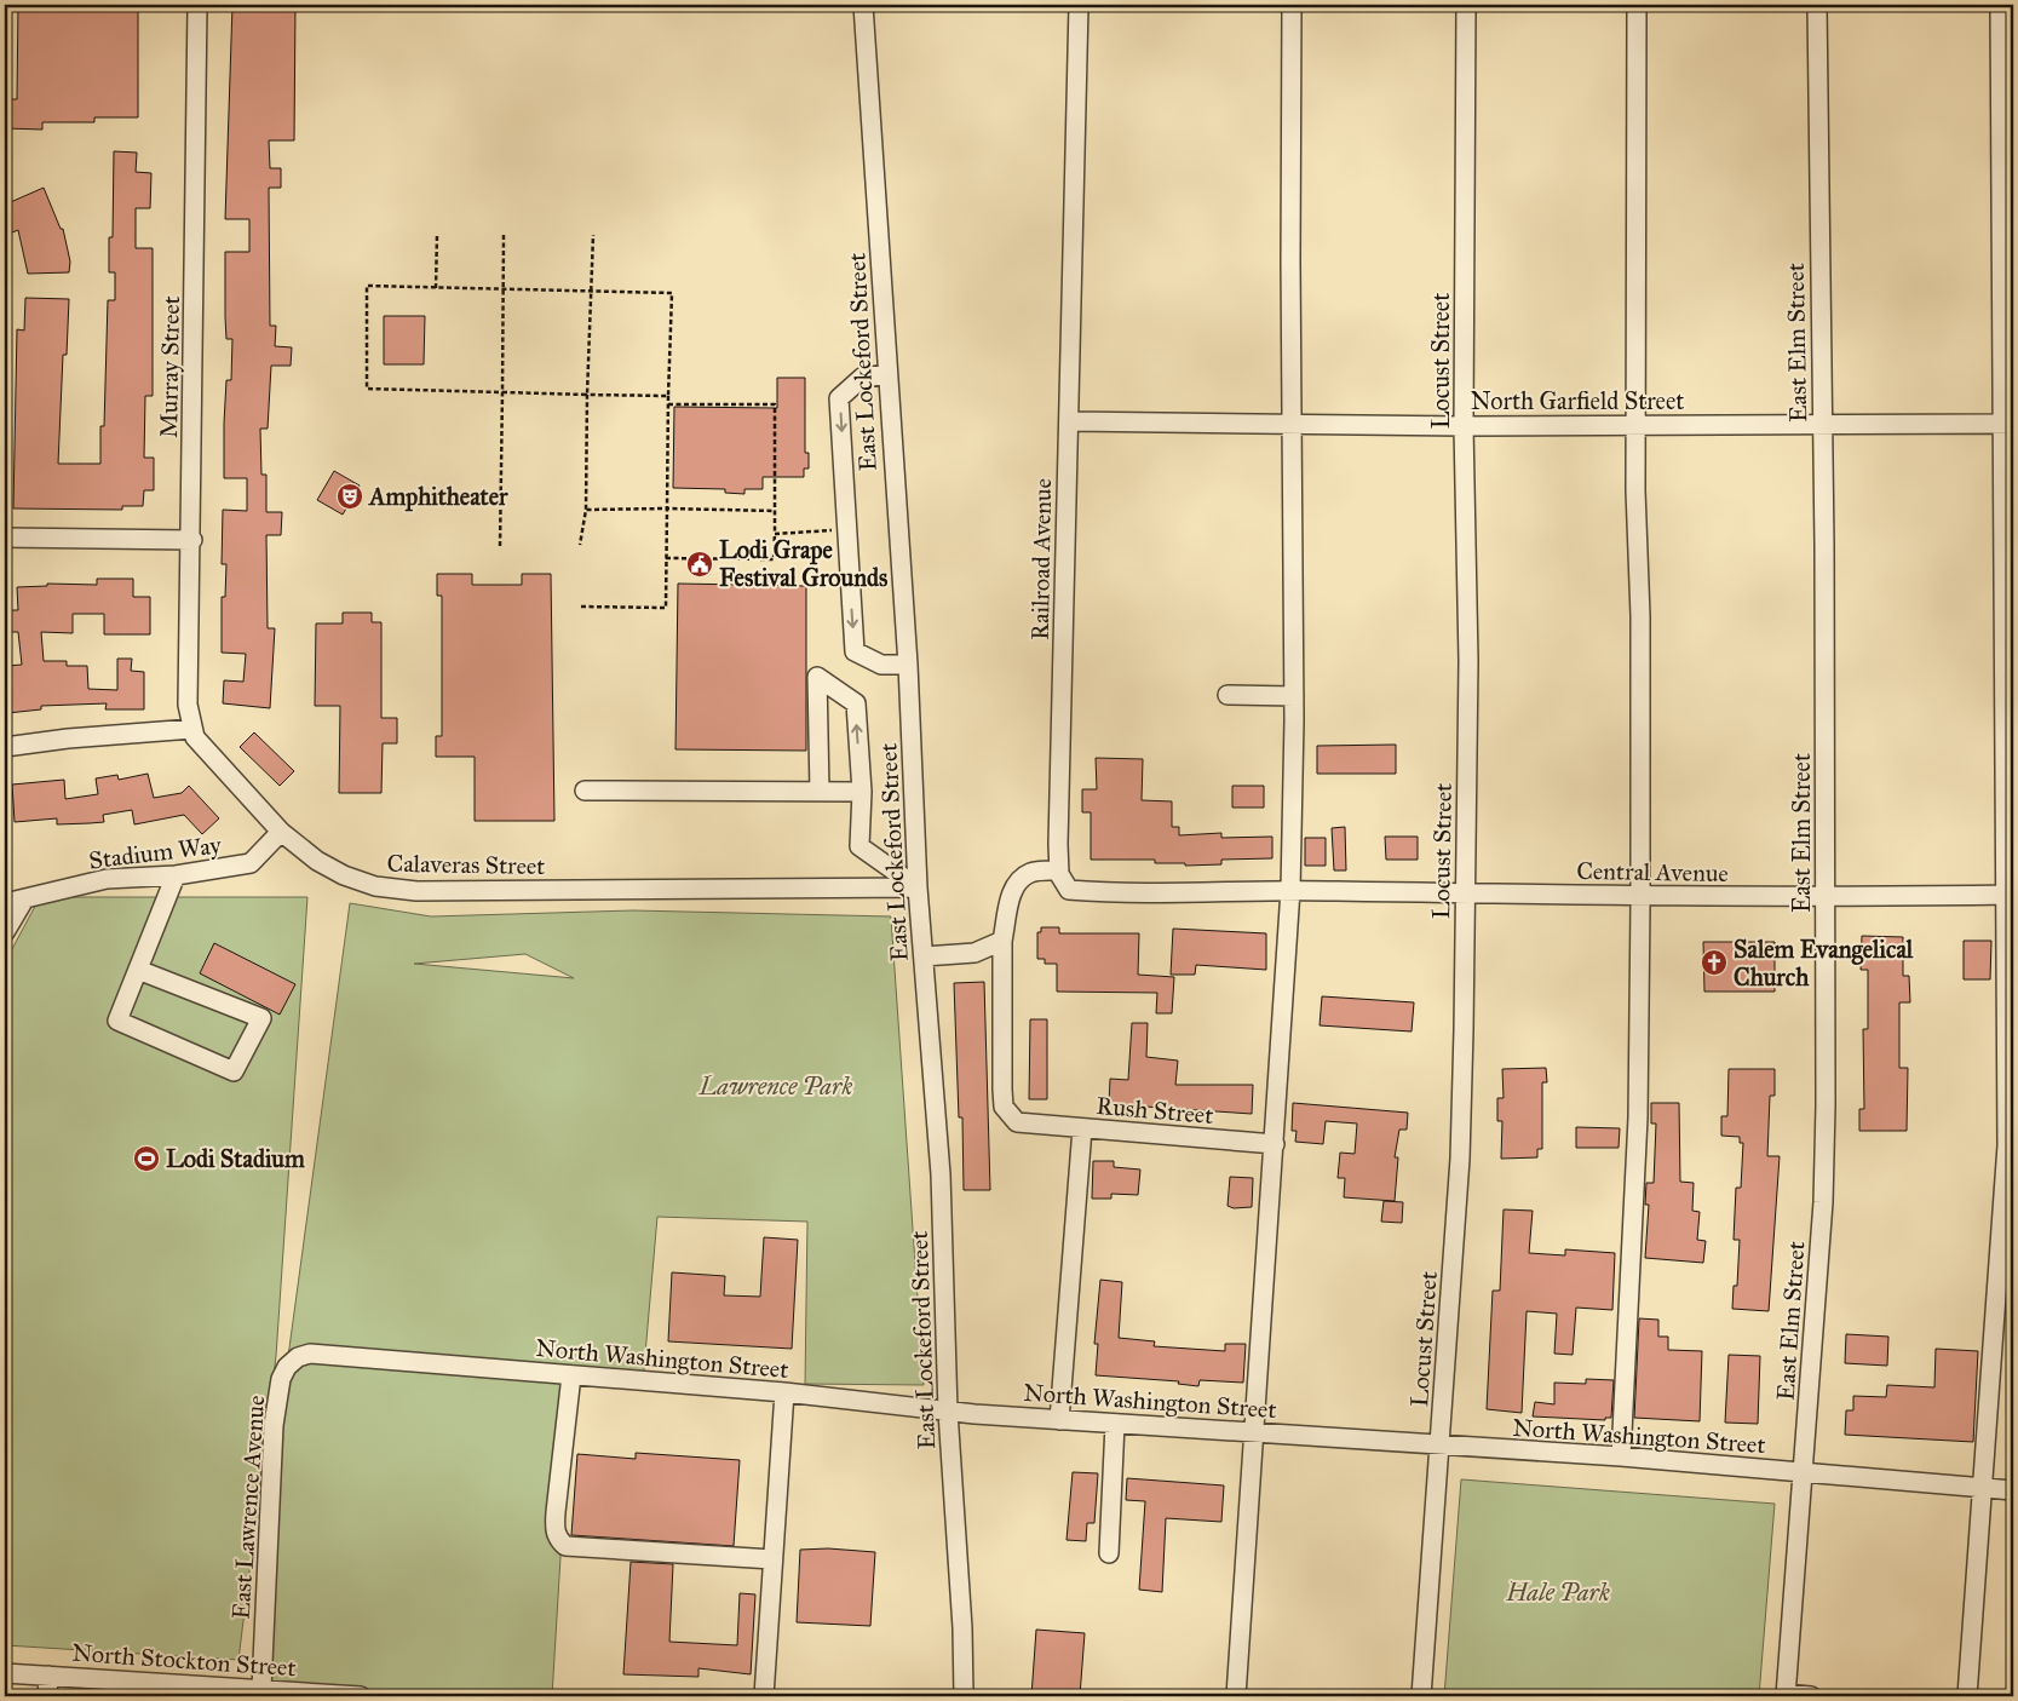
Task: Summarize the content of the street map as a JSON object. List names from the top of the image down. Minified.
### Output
{"streets":{"street":["East Elm Street","Locust Street","East Lockeford Street","Murray Street","North Garfield Street","Railroad Avenue","Stadium Way","Calaveras Street","Central Avenue","Rush Street","North Washington Street","East Lawrence Avenue","North Stockton Street"]},"crossings":[["East Elm Street","North Garfield Street"],["East Elm Street","Central Avenue"],["East Elm Street","North Washington Street"],["Locust Street","North Garfield Street"],["Locust Street","Central Avenue"],["Locust Street","North Washington Street"],["East Lockeford Street","Calaveras Street"],["East Lockeford Street","North Washington Street"],["Murray Street","Calaveras Street"],["North Garfield Street","Railroad Avenue"],["Stadium Way","Calaveras Street"],["North Washington Street","East Lawrence Avenue"],["East Lawrence Avenue","North Stockton Street"]],"parks":["Lawrence Park","Hale Park"],"places":{"theatre":["Amphitheater"],"public building":["Lodi Grape Festival Grounds"],"church":["Salem Evangelical Church"],"sports":["Lodi Stadium"]}}
